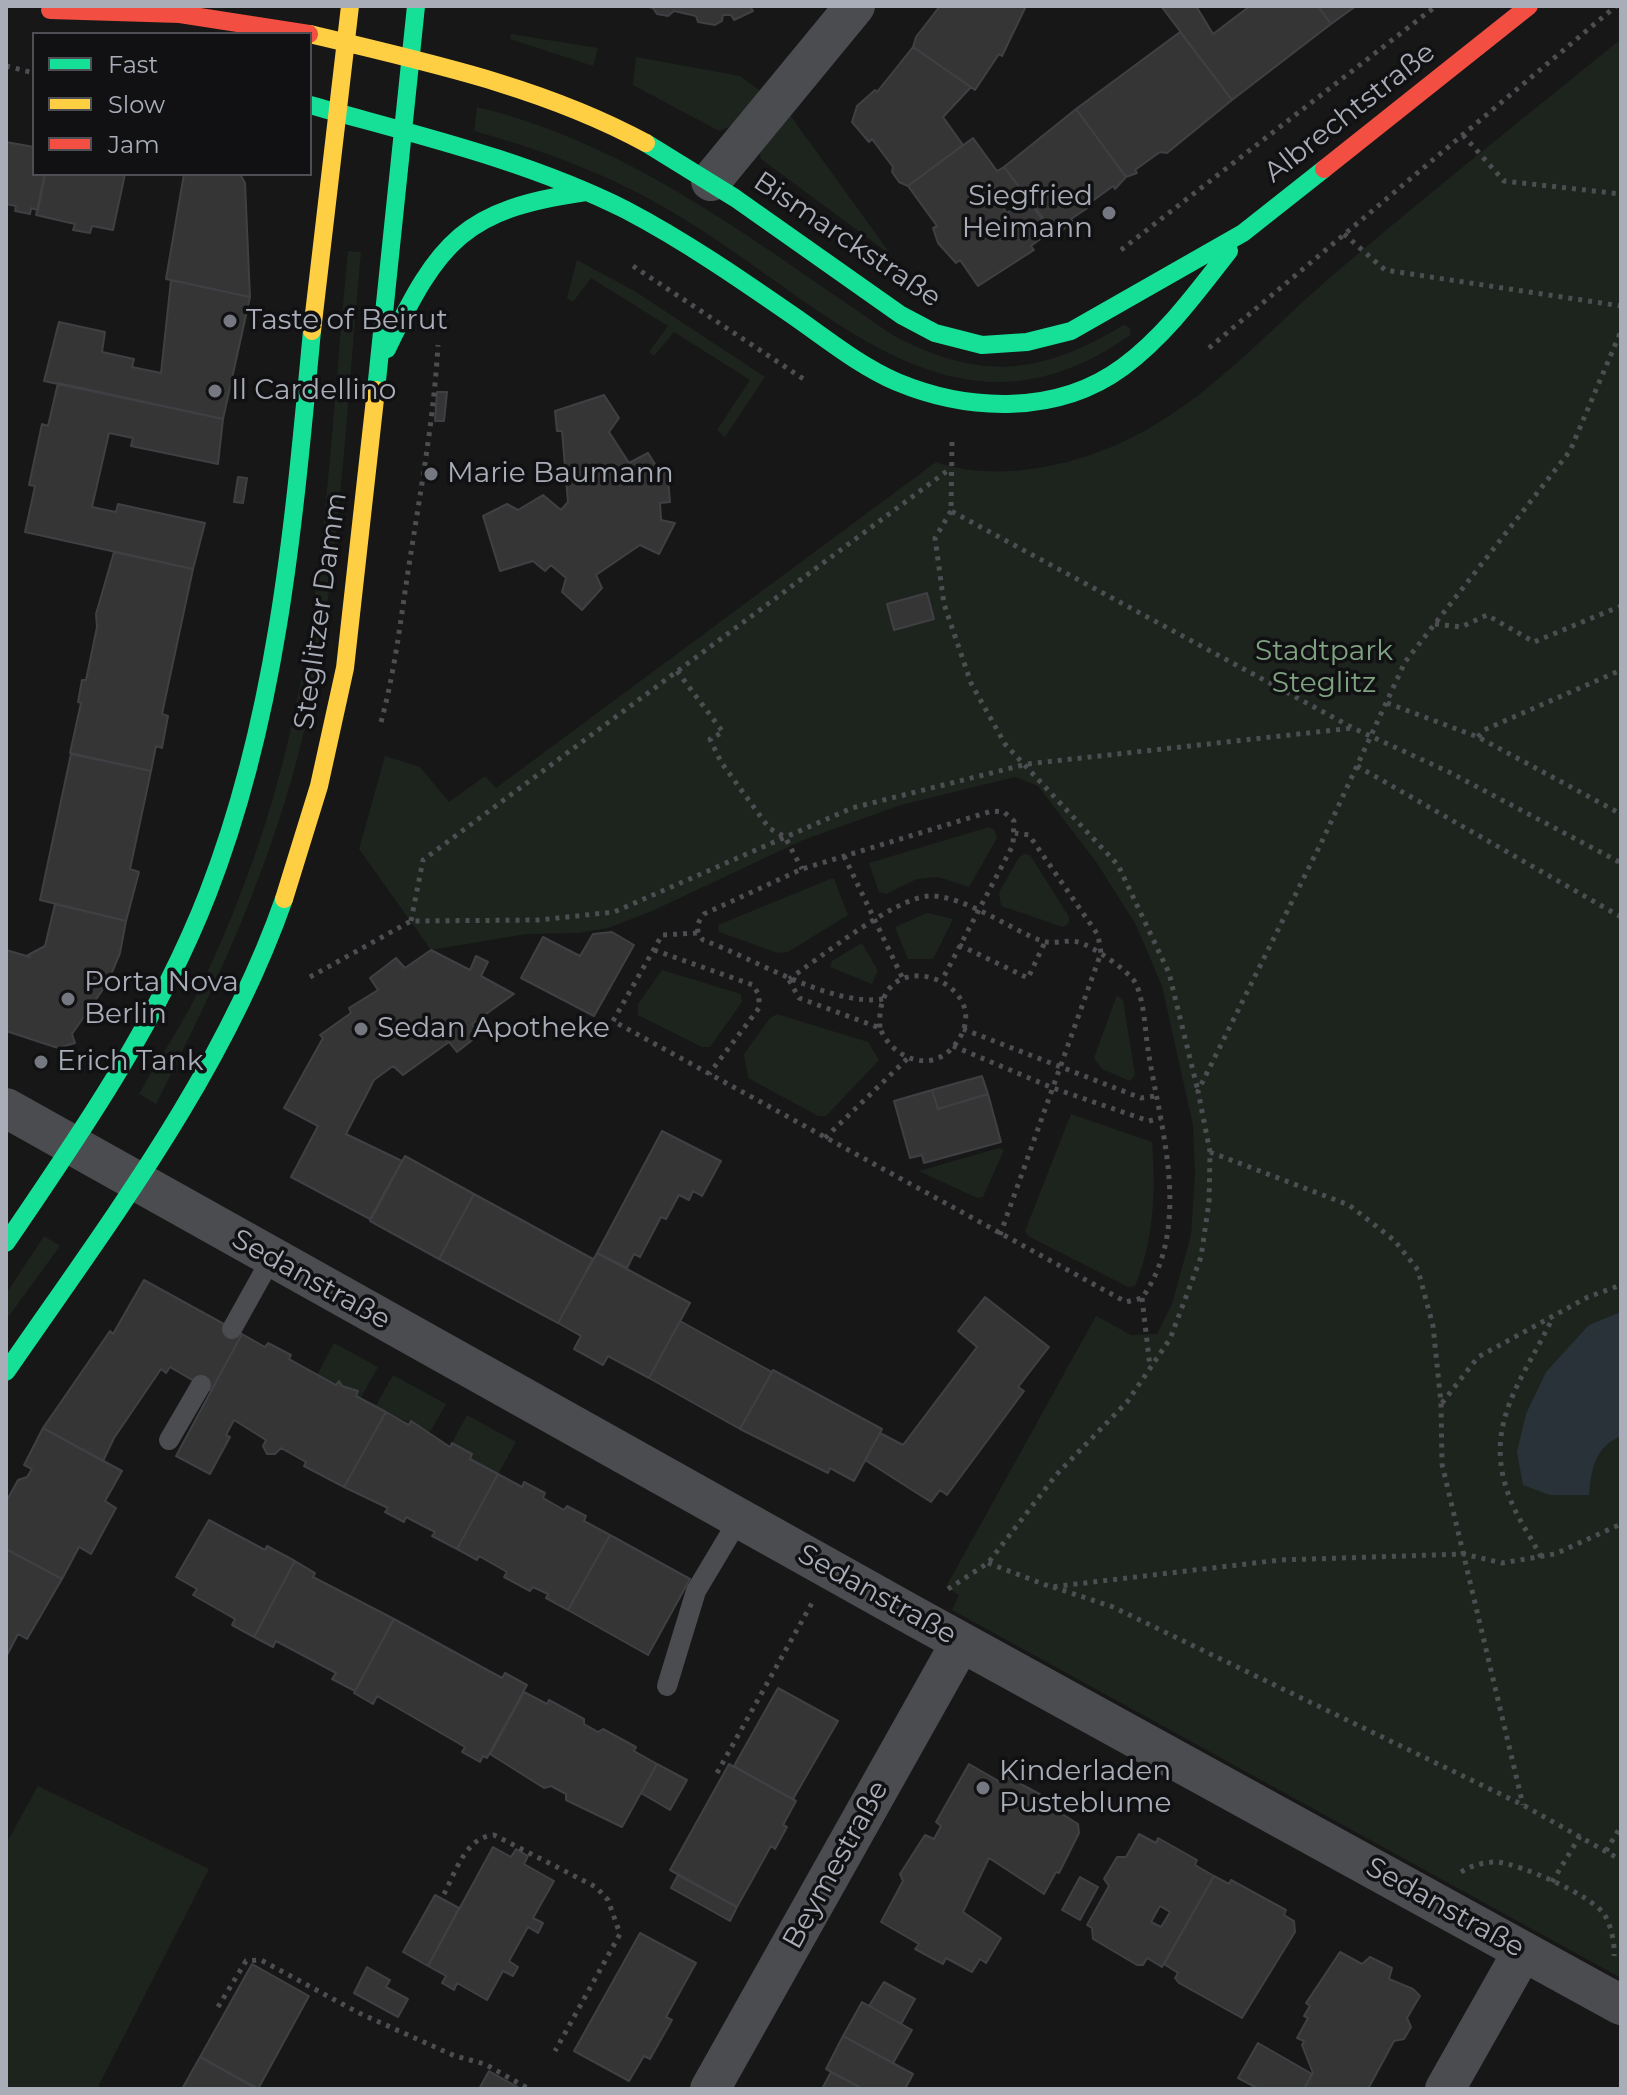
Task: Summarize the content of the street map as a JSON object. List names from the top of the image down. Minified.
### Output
{"streets":{"street":["Albrechtstraße","Bismarckstraße","Steglitzer Damm","Sedanstraße","Beymestraße"]},"crossings":[["Albrechtstraße","Bismarckstraße"],["Bismarckstraße","Steglitzer Damm"],["Steglitzer Damm","Sedanstraße"],["Sedanstraße","Beymestraße"]],"parks":["Stadtpark Steglitz"],"places":["Siegfried Heimann","Taste of Beirut","Il Cardellino","Marie Baumann","Porta Nova Berlin","Sedan Apotheke","Erich Tank","Kinderladen Pusteblume"],"legend":["Fast","Slow","Jam"]}
